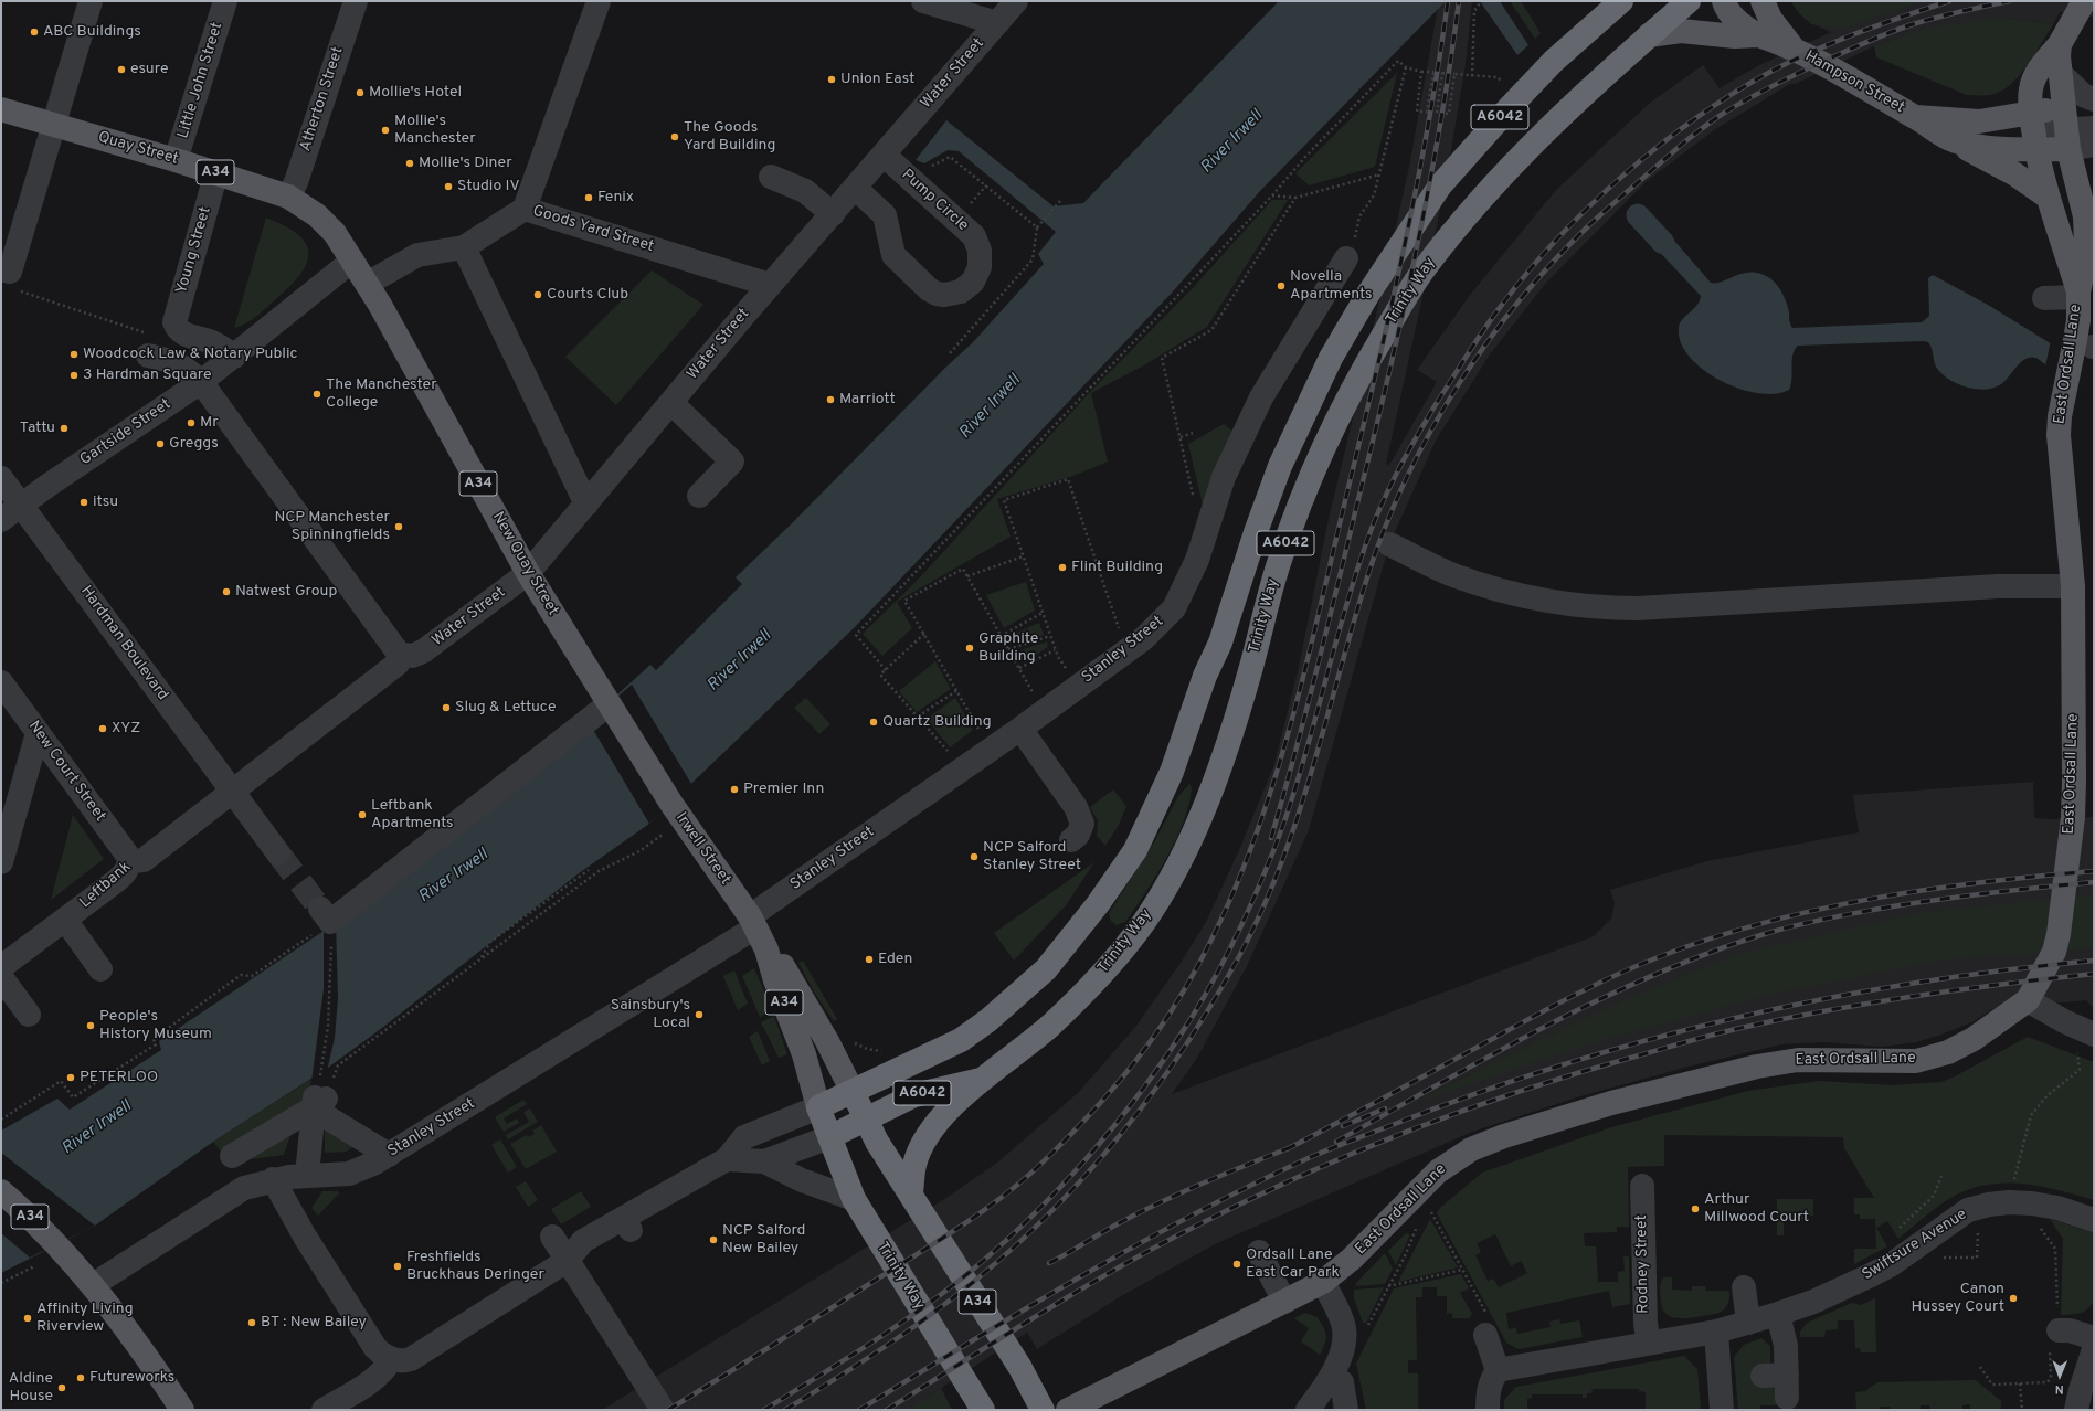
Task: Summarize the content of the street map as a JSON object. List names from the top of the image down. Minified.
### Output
{"streets":{"highway":["A6042","A34","Trinity Way"],"main road":["Hampson Street","Quay Street","East Ordsall Lane","New Quay Street","Irwell Street"],"street":["Water Street","Little John Street","Atherton Street","Pump Circle","Goods Yard Street","Young Street","Gartside Street","Hardman Boulevard","Stanley Street","New Court Street","Leftbank","Swiftsure Avenue","Rodney Street"]},"crossings":[["Water Street","Pump Circle"],["Water Street","Goods Yard Street"],["Water Street","New Quay Street"],["Water Street","Leftbank"],["Little John Street","Quay Street"],["Hampson Street","East Ordsall Lane"],["Atherton Street","Quay Street"],["Quay Street","Young Street"],["Quay Street","Gartside Street"],["Quay Street","New Quay Street"],["A34","Trinity Way"],["A34","Stanley Street"],["A34","Irwell Street"],["Trinity Way","Irwell Street"],["Gartside Street","New Quay Street"],["Gartside Street","Hardman Boulevard"],["New Quay Street","Irwell Street"],["Hardman Boulevard","Leftbank"],["Stanley Street","Irwell Street"],["New Court Street","Leftbank"]],"water":["River Irwell"],"places":["ABC Buildings","esure","Union East","Mollie's Hotel","Mollie's Manchester","The Goods Yard Building","Mollie's Diner","Studio IV","Fenix","Novella Apartments","Courts Club","Woodcock Law & Notary Public","3 Hardman Square","The Manchester College","Marriott","Mr","Tattu","Greggs","itsu","NCP Manchester Spinningfields","Flint Building","Natwest Group","Graphite Building","Slug & Lettuce","Quartz Building","XYZ","Premier Inn","Leftbank Apartments","NCP Salford Stanley Street","Eden","Sainsbury's Local","People's History Museum","PETERLOO","Arthur Millwood Court","NCP Salford New Bailey","Ordsall Lane East Car Park","Freshfields Bruckhaus Deringer","Canon Hussey Court","Affinity Living Riverview","BT : New Bailey","Futureworks","Aldine House"],"north":"bottom"}
